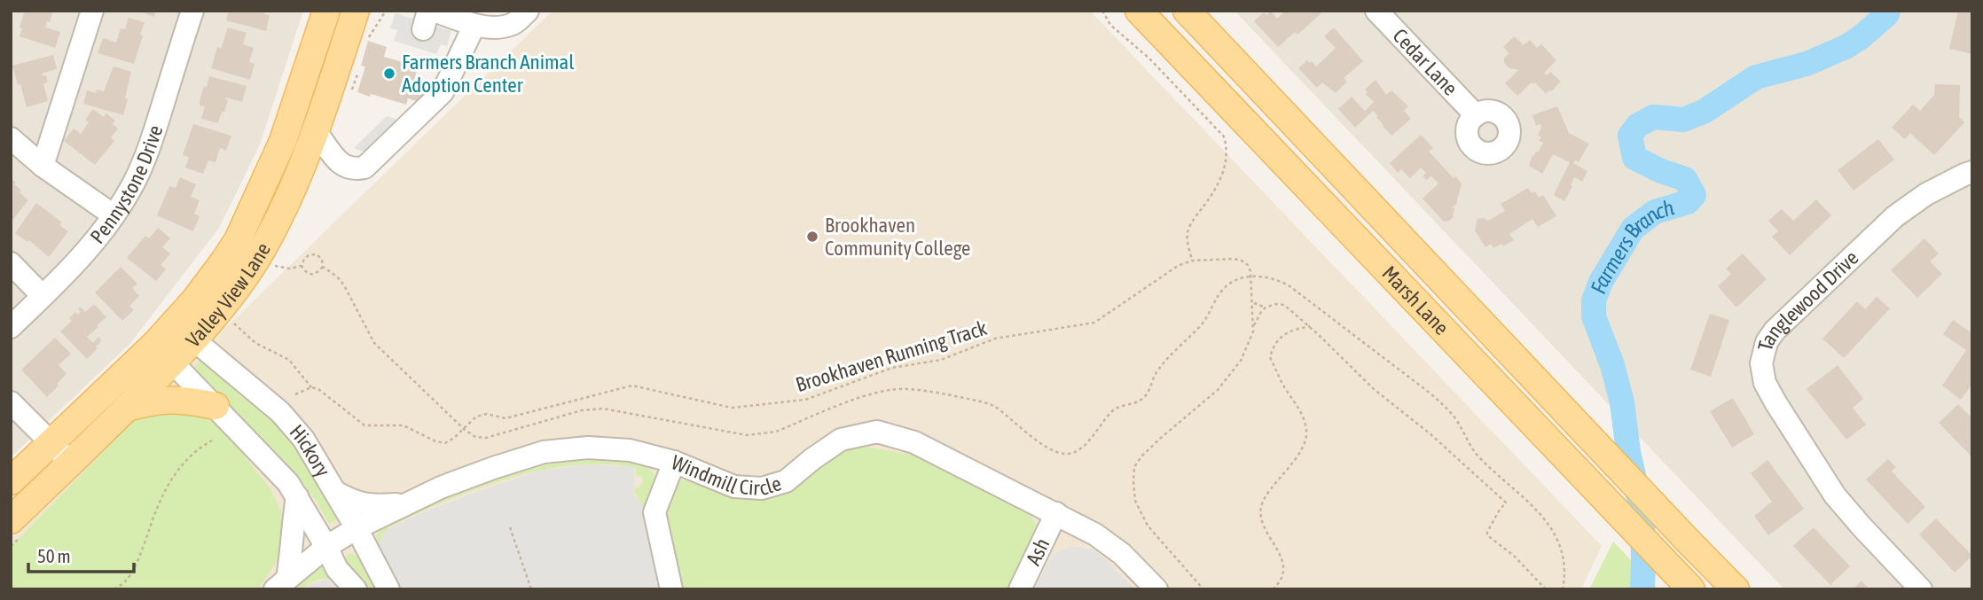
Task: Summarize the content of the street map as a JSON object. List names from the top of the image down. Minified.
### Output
{"streets":{"main road":["Valley View Lane","Marsh Lane"],"street":["Cedar Lane","Pennystone Drive","Tanglewood Drive","Hickory","Windmill Circle","Ash"],"path":["Brookhaven Running Track"]},"crossings":[["Valley View Lane","Hickory"],["Hickory","Windmill Circle"],["Windmill Circle","Ash"]],"water":["Farmers Branch"],"places":["Farmers Branch Animal Adoption Center","Brookhaven Community College"],"scale_bar":"50 m"}
